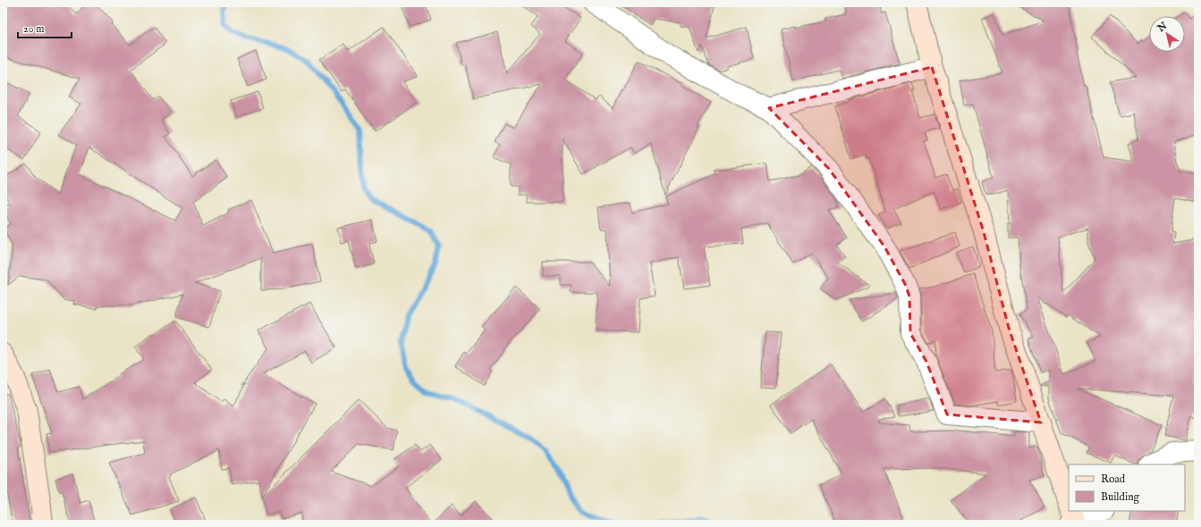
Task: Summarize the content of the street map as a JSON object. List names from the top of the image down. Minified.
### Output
{"legend":["Road","Building"],"scale_bar":"20 m","north":"top left"}
